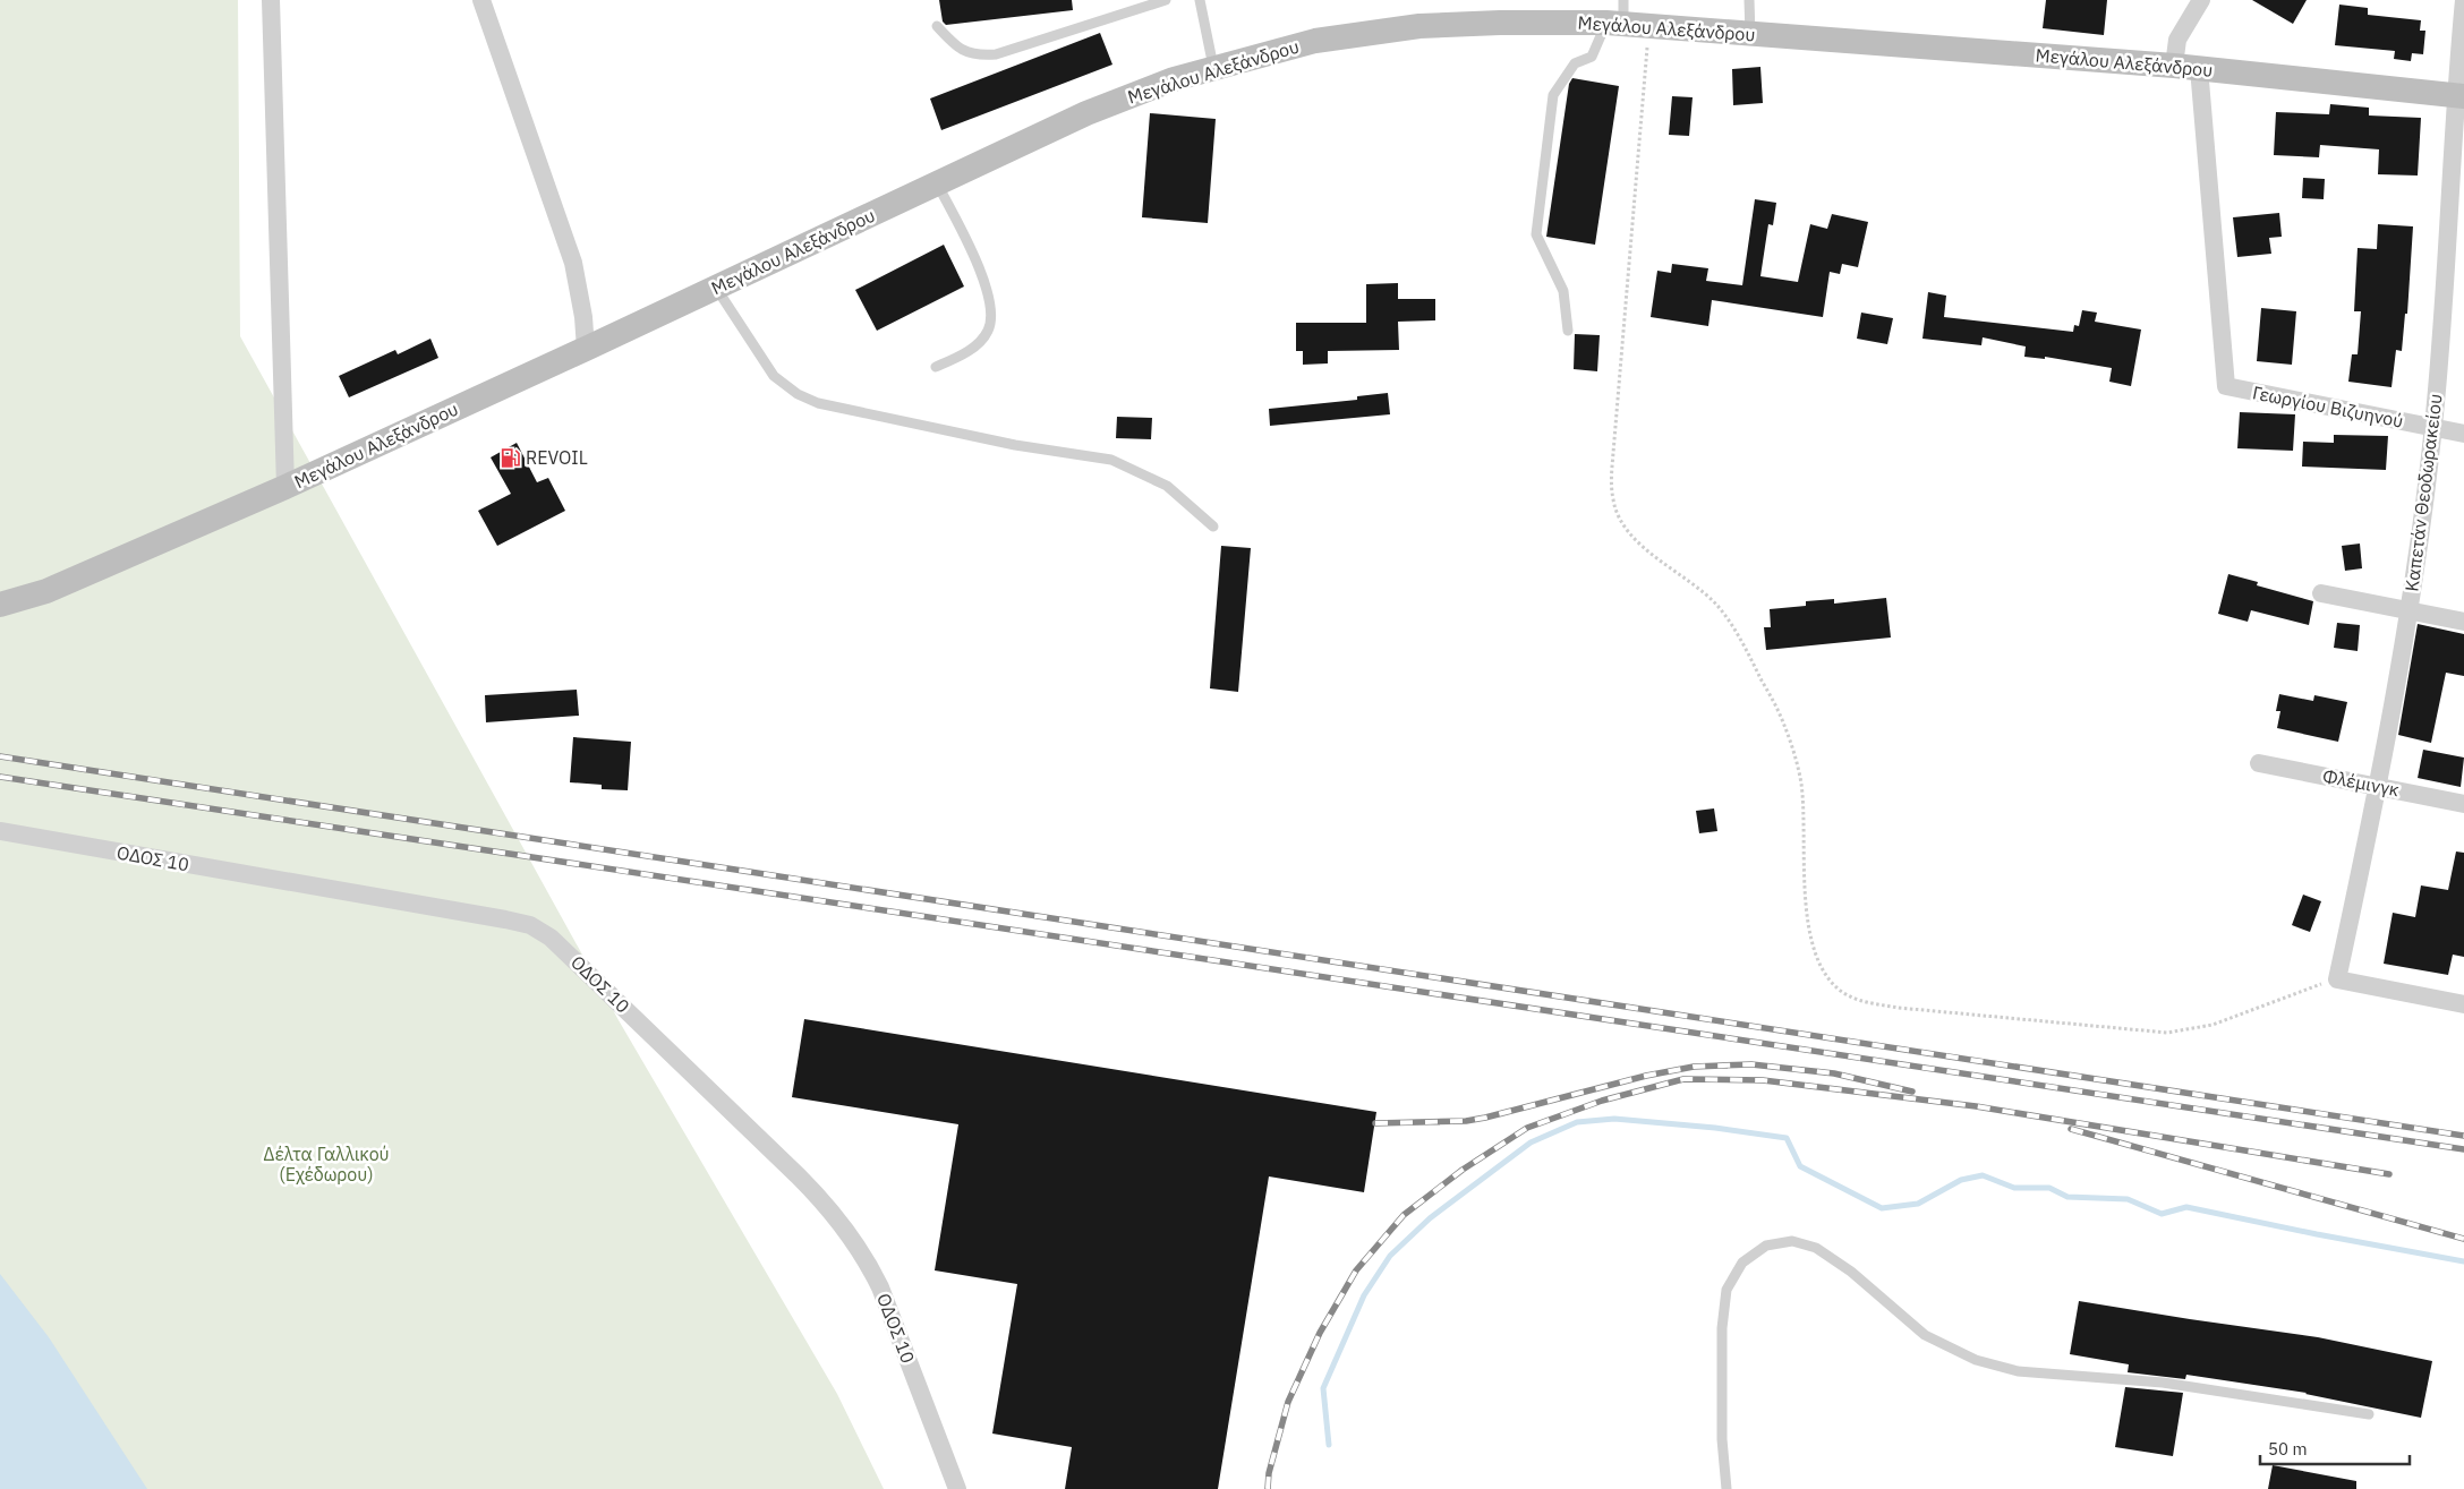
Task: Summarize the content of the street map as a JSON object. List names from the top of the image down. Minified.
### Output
{"streets":{"street":["Μεγάλου Αλεξάνδρου","Γεωργίου Βιζυηνού","Καπετάν Θεοδωρακείου","Φλέμινγκ","ΟΔΟΣ 10"]},"crossings":[["Μεγάλου Αλεξάνδρου","Γεωργίου Βιζυηνού"],["Μεγάλου Αλεξάνδρου","Καπετάν Θεοδωρακείου"],["Γεωργίου Βιζυηνού","Καπετάν Θεοδωρακείου"],["Καπετάν Θεοδωρακείου","Φλέμινγκ"]],"parks":["Δέλτα Γαλλικού (Εχέδωρου)"],"places":{"fuel station":["REVOIL"]},"scale_bar":"50 m"}
